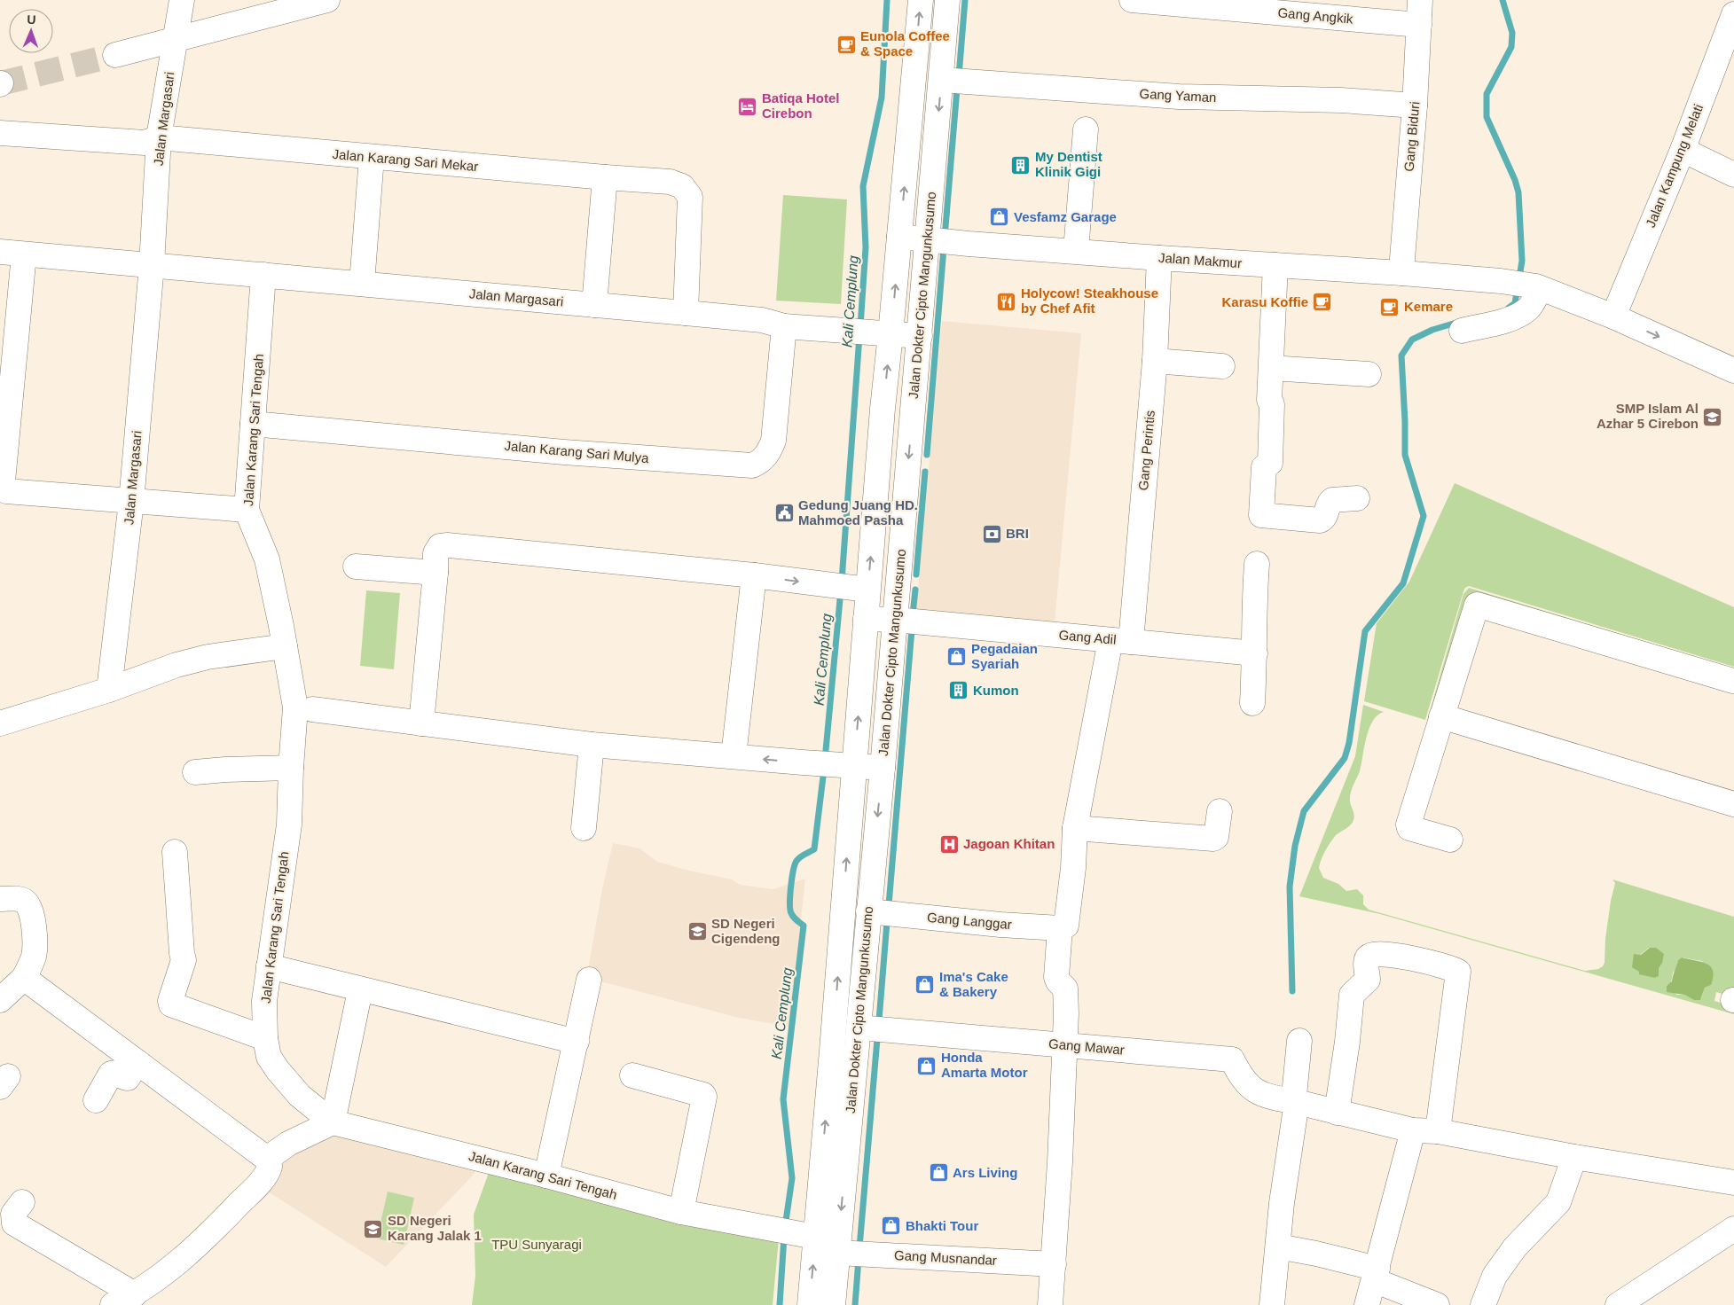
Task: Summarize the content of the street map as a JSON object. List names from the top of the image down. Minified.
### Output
{"streets":{"street":["Gang Angkik","Gang Yaman","Jalan Margasari","Gang Biduri","Jalan Karang Sari Mekar","Jalan Kampung Melati","Jalan Makmur","Jalan Dokter Cipto Mangunkusumo","Jalan Karang Sari Tengah","Gang Perintis","Jalan Karang Sari Mulya","Gang Adil","Gang Langgar","Gang Mawar","Gang Musnandar"]},"crossings":[["Gang Angkik","Gang Biduri"],["Gang Yaman","Gang Biduri"],["Gang Yaman","Jalan Dokter Cipto Mangunkusumo"],["Jalan Margasari","Jalan Karang Sari Mekar"],["Jalan Margasari","Jalan Dokter Cipto Mangunkusumo"],["Jalan Margasari","Jalan Karang Sari Tengah"],["Jalan Margasari","Jalan Karang Sari Mulya"],["Gang Biduri","Jalan Makmur"],["Jalan Makmur","Jalan Dokter Cipto Mangunkusumo"],["Jalan Makmur","Gang Perintis"],["Jalan Dokter Cipto Mangunkusumo","Jalan Karang Sari Tengah"],["Jalan Dokter Cipto Mangunkusumo","Gang Adil"],["Jalan Dokter Cipto Mangunkusumo","Gang Langgar"],["Jalan Dokter Cipto Mangunkusumo","Gang Mawar"],["Jalan Dokter Cipto Mangunkusumo","Gang Musnandar"],["Jalan Karang Sari Tengah","Jalan Karang Sari Mulya"],["Jalan Karang Sari Tengah","Gang Musnandar"],["Gang Perintis","Gang Adil"],["Gang Perintis","Gang Langgar"],["Gang Perintis","Gang Mawar"],["Gang Perintis","Gang Musnandar"]],"water":["Kali Cemplung"],"parks":["TPU Sunyaragi"],"places":{"cafe":["Eunola Coffee & Space","Karasu Koffie","Kemare"],"hotel":["Batiqa Hotel Cirebon"],"building":["My Dentist Klinik Gigi","Kumon"],"shop":["Vesfamz Garage","Pegadaian Syariah","Ima's Cake & Bakery","Honda Amarta Motor","Ars Living","Bhakti Tour"],"restaurant":["Holycow! Steakhouse by Chef Afit"],"school or university":["SMP Islam Al Azhar 5 Cirebon","SD Negeri Cigendeng","SD Negeri Karang Jalak 1"],"public building":["Gedung Juang HD. Mahmoed Pasha"],"bank":["BRI"],"hospital":["Jagoan Khitan"]},"north":"top"}
